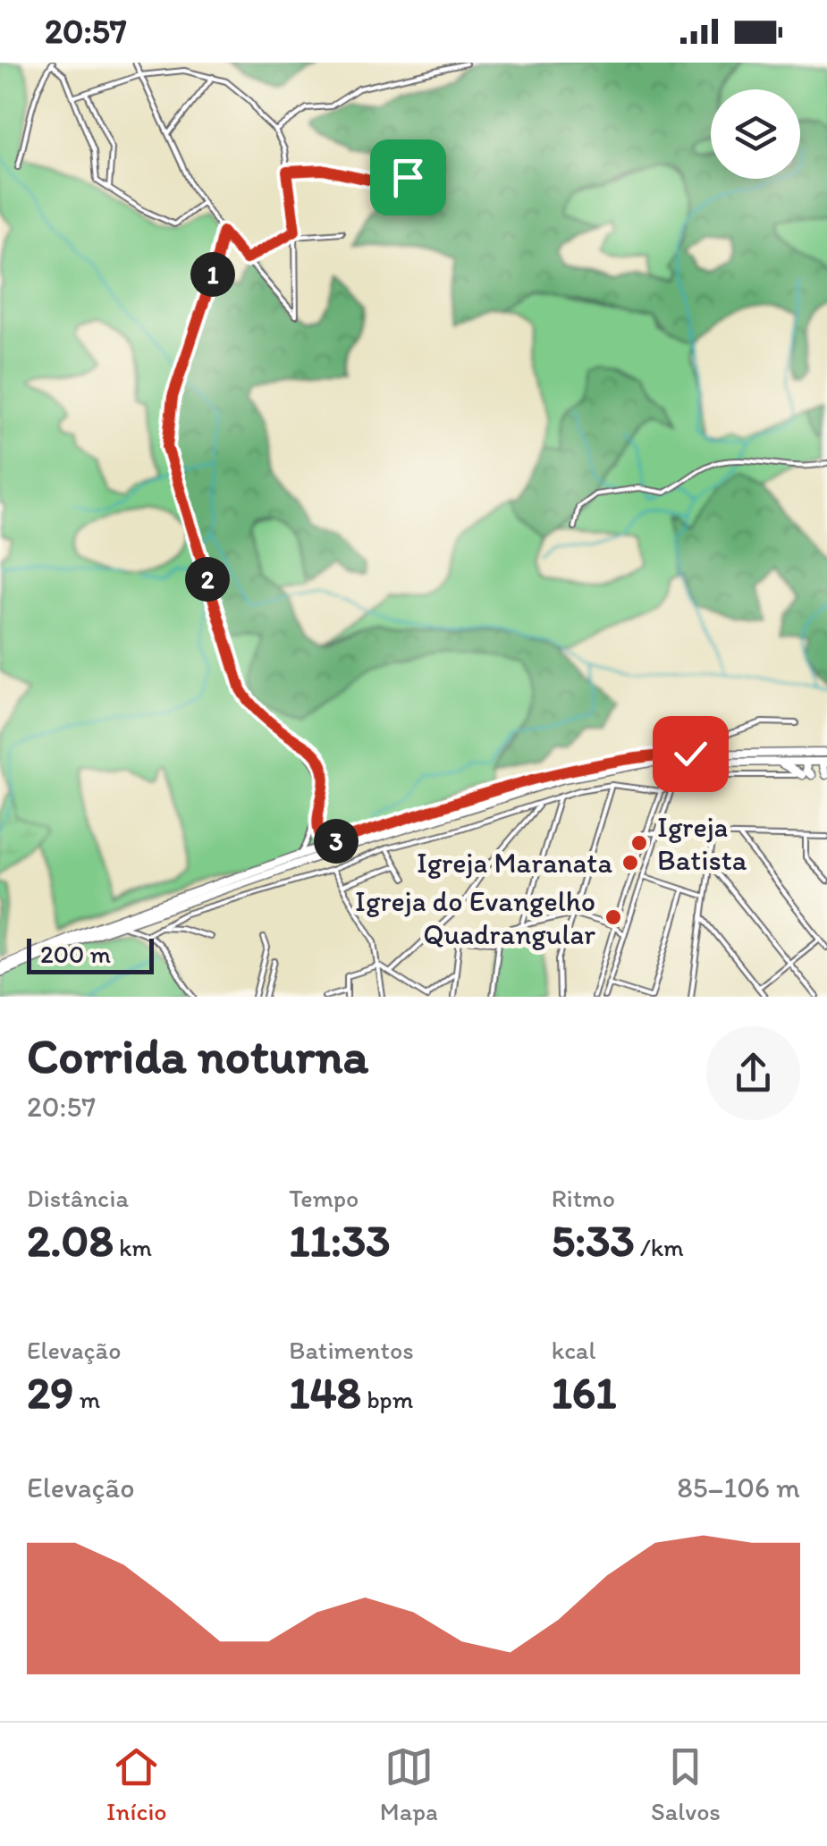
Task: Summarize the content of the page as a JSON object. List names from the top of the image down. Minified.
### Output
{"places":["Igreja Batista","Igreja Maranata","Igreja do Evangelho Quadrangular"],"scale_bar":"200 m","page":{"status":"20:57","pins":["1","2","3"],"scale":"200 m","heading":["Corrida noturna","20:57"],"stats":[["Distância","2.08 km"],["Tempo","11:33"],["Ritmo","5:33 /km"],["Elevação","29 m"],["Batimentos","148 bpm"],["kcal","161"]],"chart":["Elevação","85–106 m"],"tabs":["Início","Mapa","Salvos"]}}
